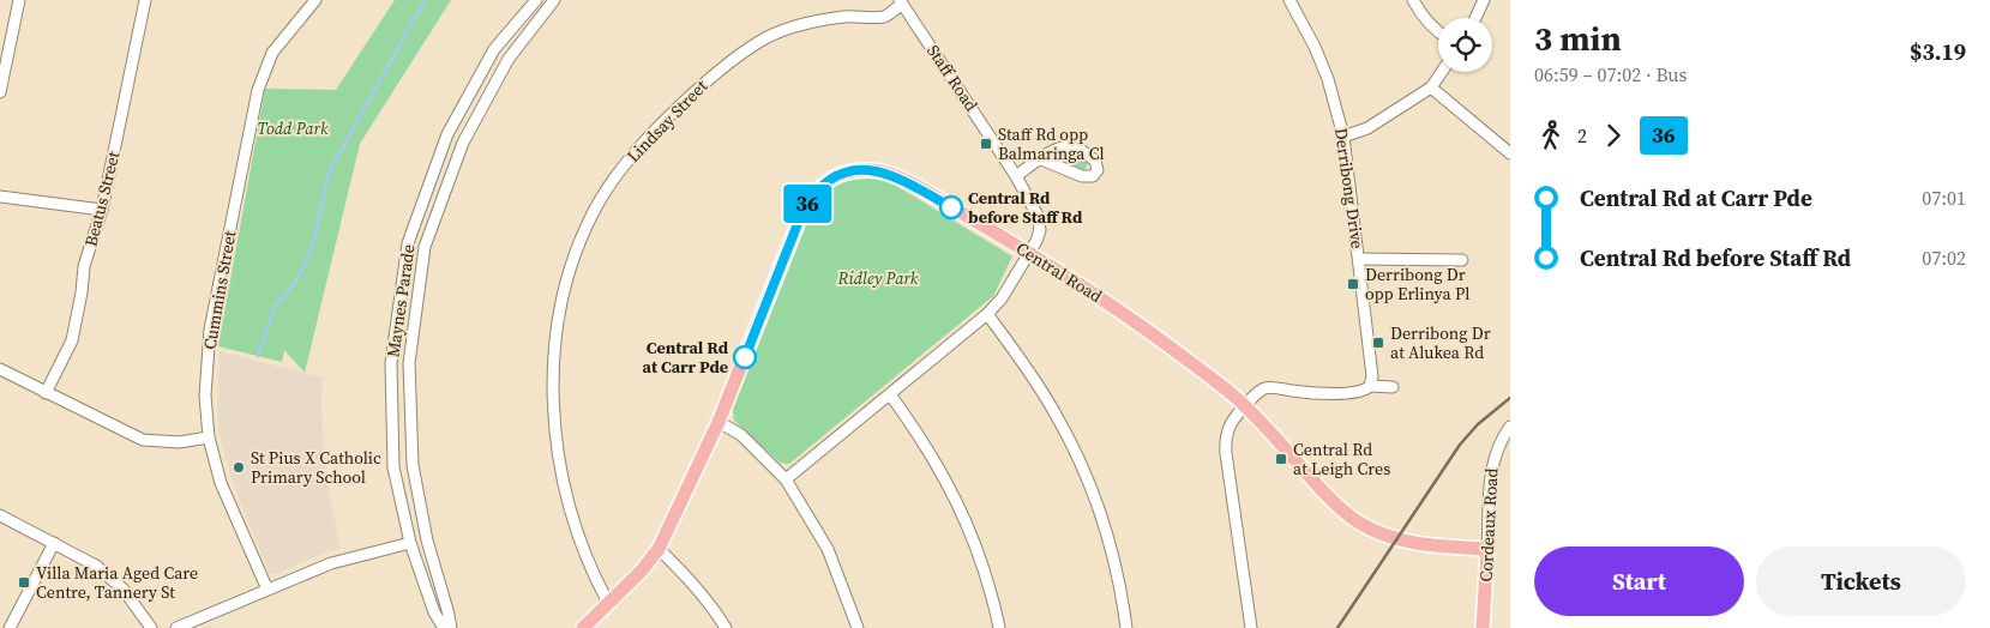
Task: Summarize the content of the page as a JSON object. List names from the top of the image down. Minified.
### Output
{"streets":{"main road":["Central Road","Cordeaux Road"],"street":["Staff Road","Lindsay Street","Derribong Drive","Beatus Street","Cummins Street","Maynes Parade"]},"crossings":[["Staff Road","Lindsay Street"],["Staff Road","Central Road"],["Lindsay Street","Central Road"],["Central Road","Cordeaux Road"]],"parks":["Todd Park","Ridley Park"],"places":{"transit":["Staff Rd opp Balmaringa Cl","Derribong Dr opp Erlinya Pl","Derribong Dr at Alukea Rd","Central Rd at Leigh Cres","Villa Maria Aged Care Centre, Tannery St"],"other":["Central Rd before Staff Rd","Central Rd at Carr Pde","St Pius X Catholic Primary School"]},"lines":["bus line 36"],"page":{"on_map":"36","heading":["3 min","06:59 – 07:02 · Bus","$3.19"],"legs":["2","36"],"list":[{"name":"Central Rd at Carr Pde","value":"07:01"},{"name":"Central Rd before Staff Rd","value":"07:02"}],"buttons":["Start","Tickets"]}}
